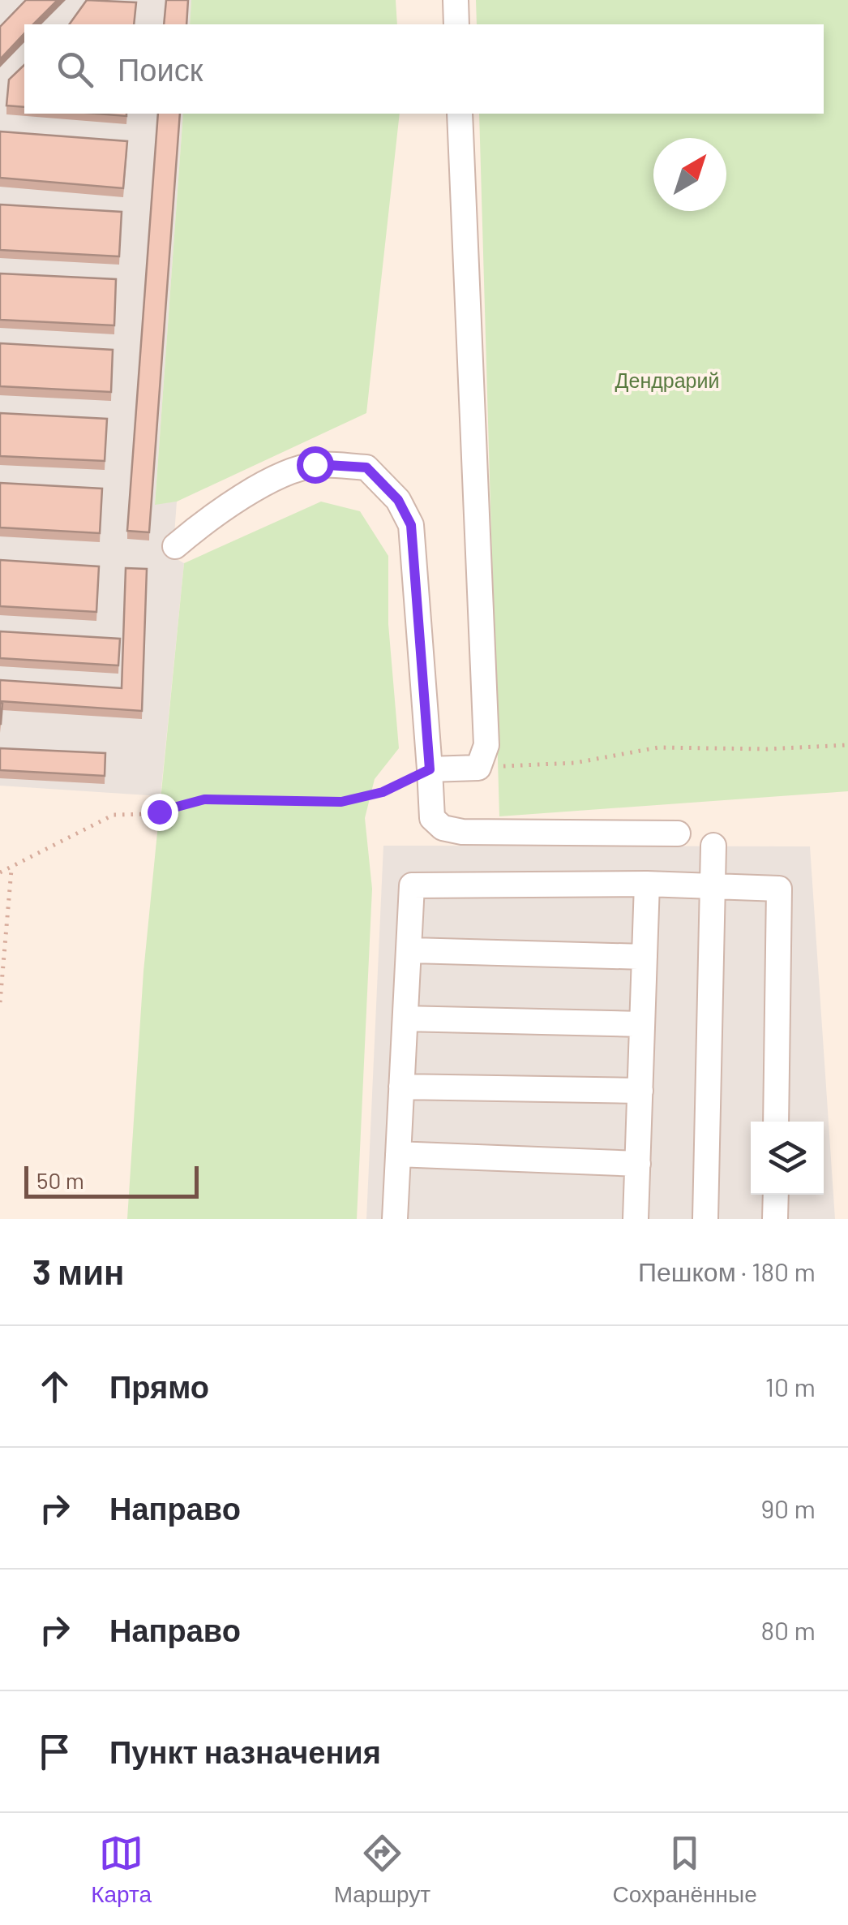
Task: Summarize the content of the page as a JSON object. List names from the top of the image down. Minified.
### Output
{"parks":["Дендрарий"],"scale_bar":"50 m","north":"top right","page":{"search":"Поиск","scale":"50 m","heading":["3 мин","Пешком · 180 m"],"list":[["Прямо","10 m"],["Направо","90 m"],["Направо","80 m"],"Пункт назначения"],"nav":["Карта","Маршрут","Сохранённые"]}}
